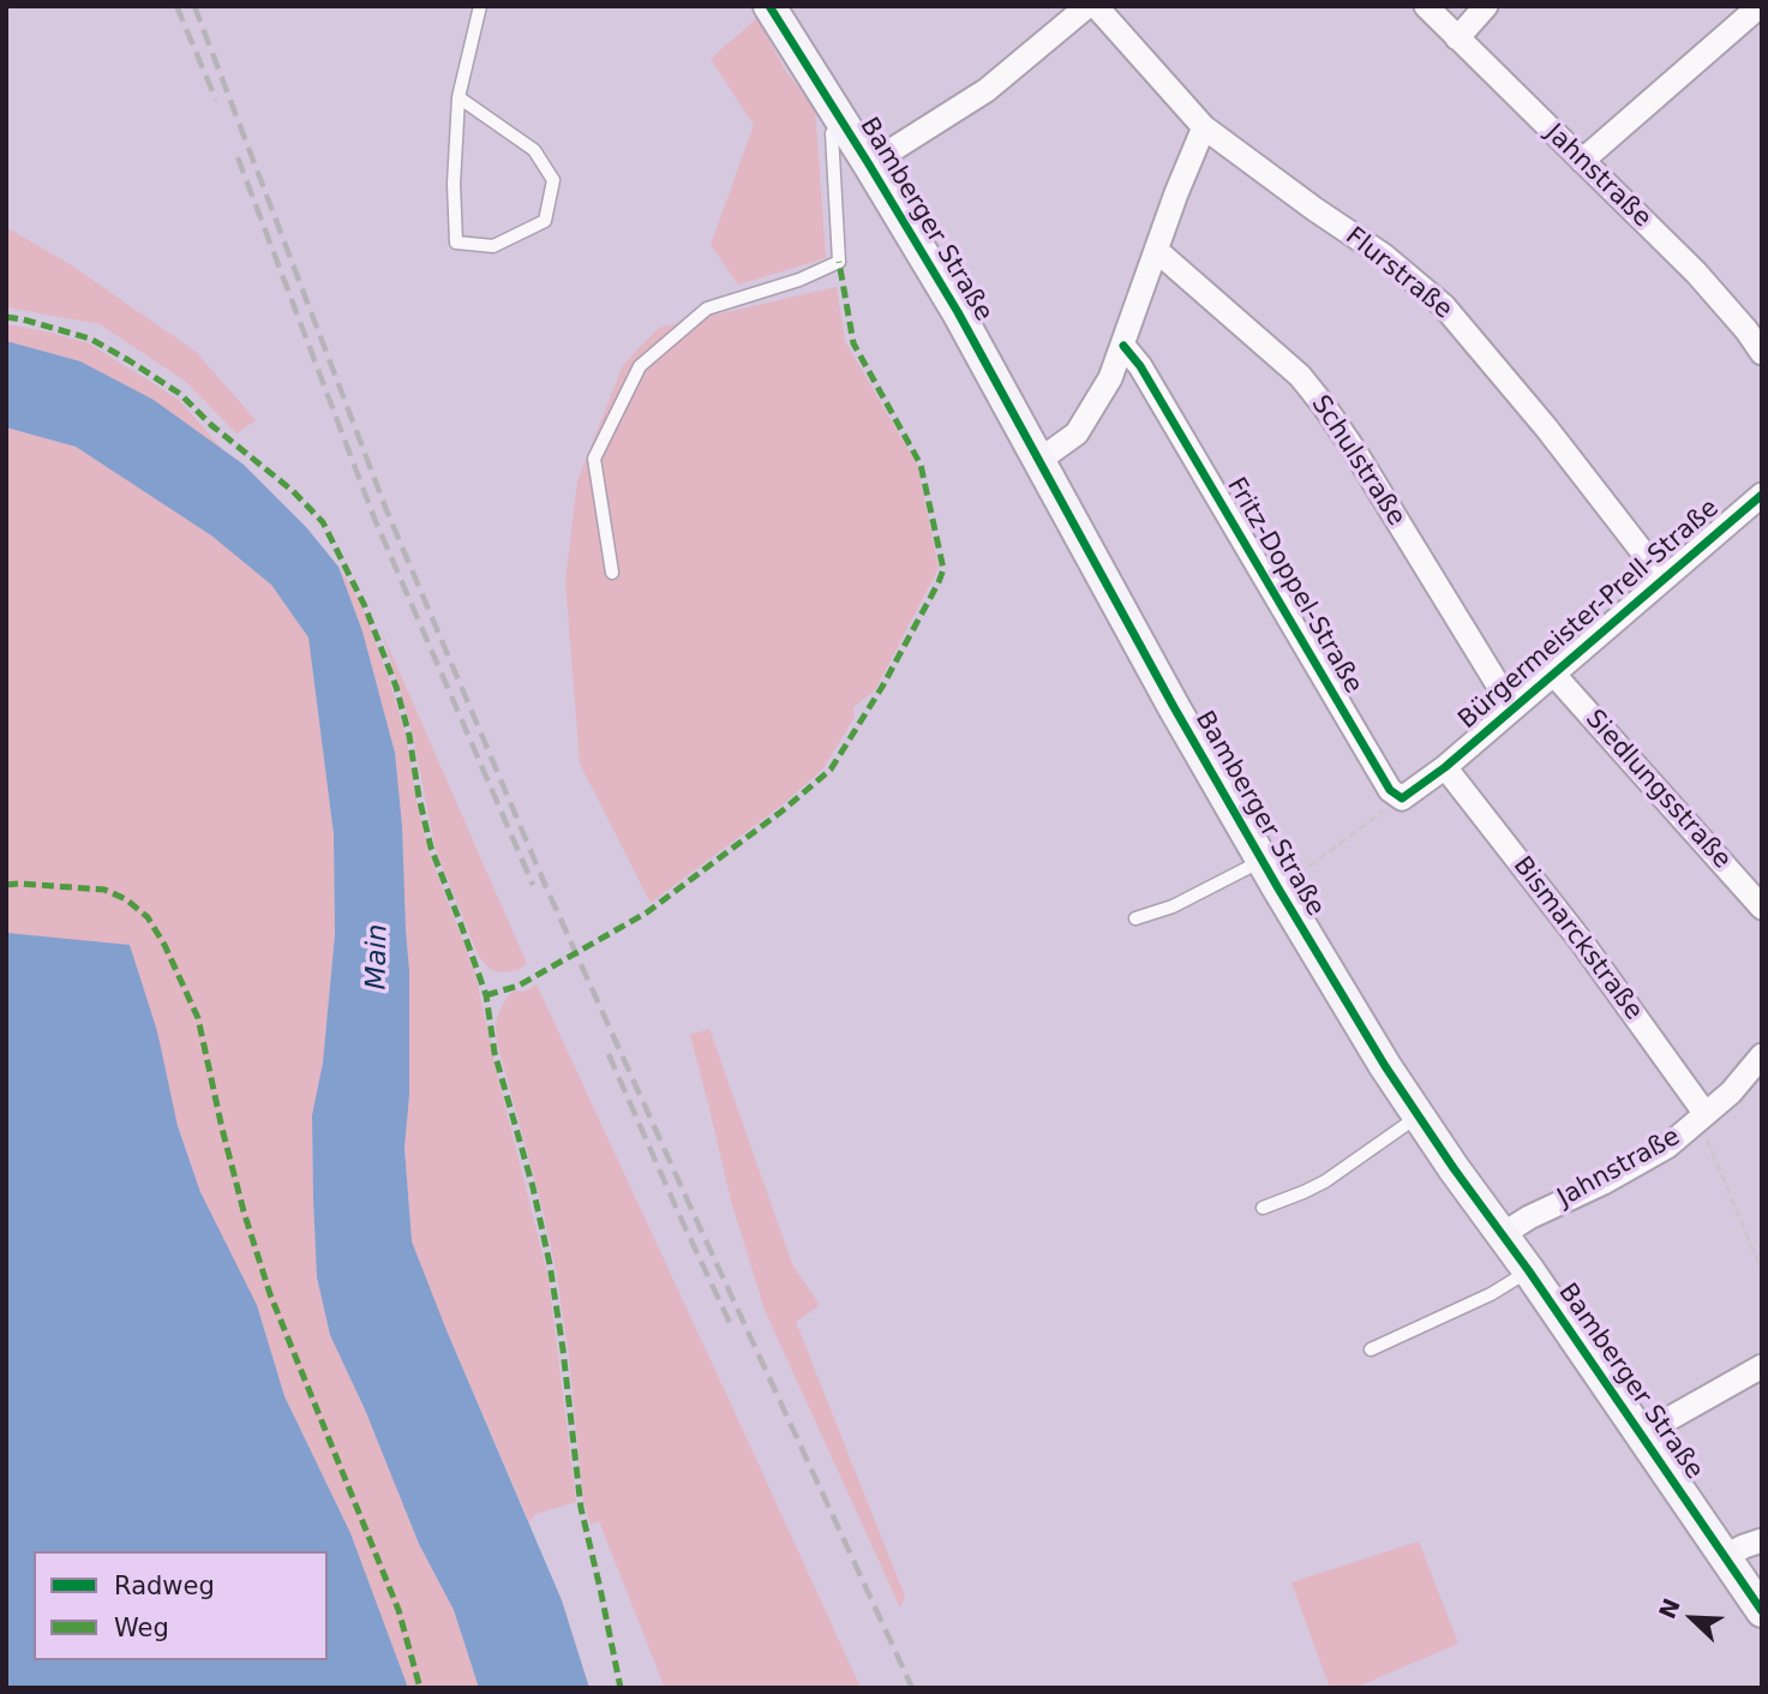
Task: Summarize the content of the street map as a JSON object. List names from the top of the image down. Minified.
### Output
{"streets":{"street":["Jahnstraße","Bamberger Straße","Flurstraße","Schulstraße","Fritz-Doppel-Straße","Bürgermeister-Prell-Straße","Siedlungsstraße","Bismarckstraße"]},"crossings":[["Jahnstraße","Bamberger Straße"],["Jahnstraße","Bismarckstraße"],["Flurstraße","Bürgermeister-Prell-Straße"],["Schulstraße","Bürgermeister-Prell-Straße"],["Bürgermeister-Prell-Straße","Siedlungsstraße"],["Bürgermeister-Prell-Straße","Bismarckstraße"]],"water":["Main"],"legend":["Radweg","Weg"],"north":"top left"}
